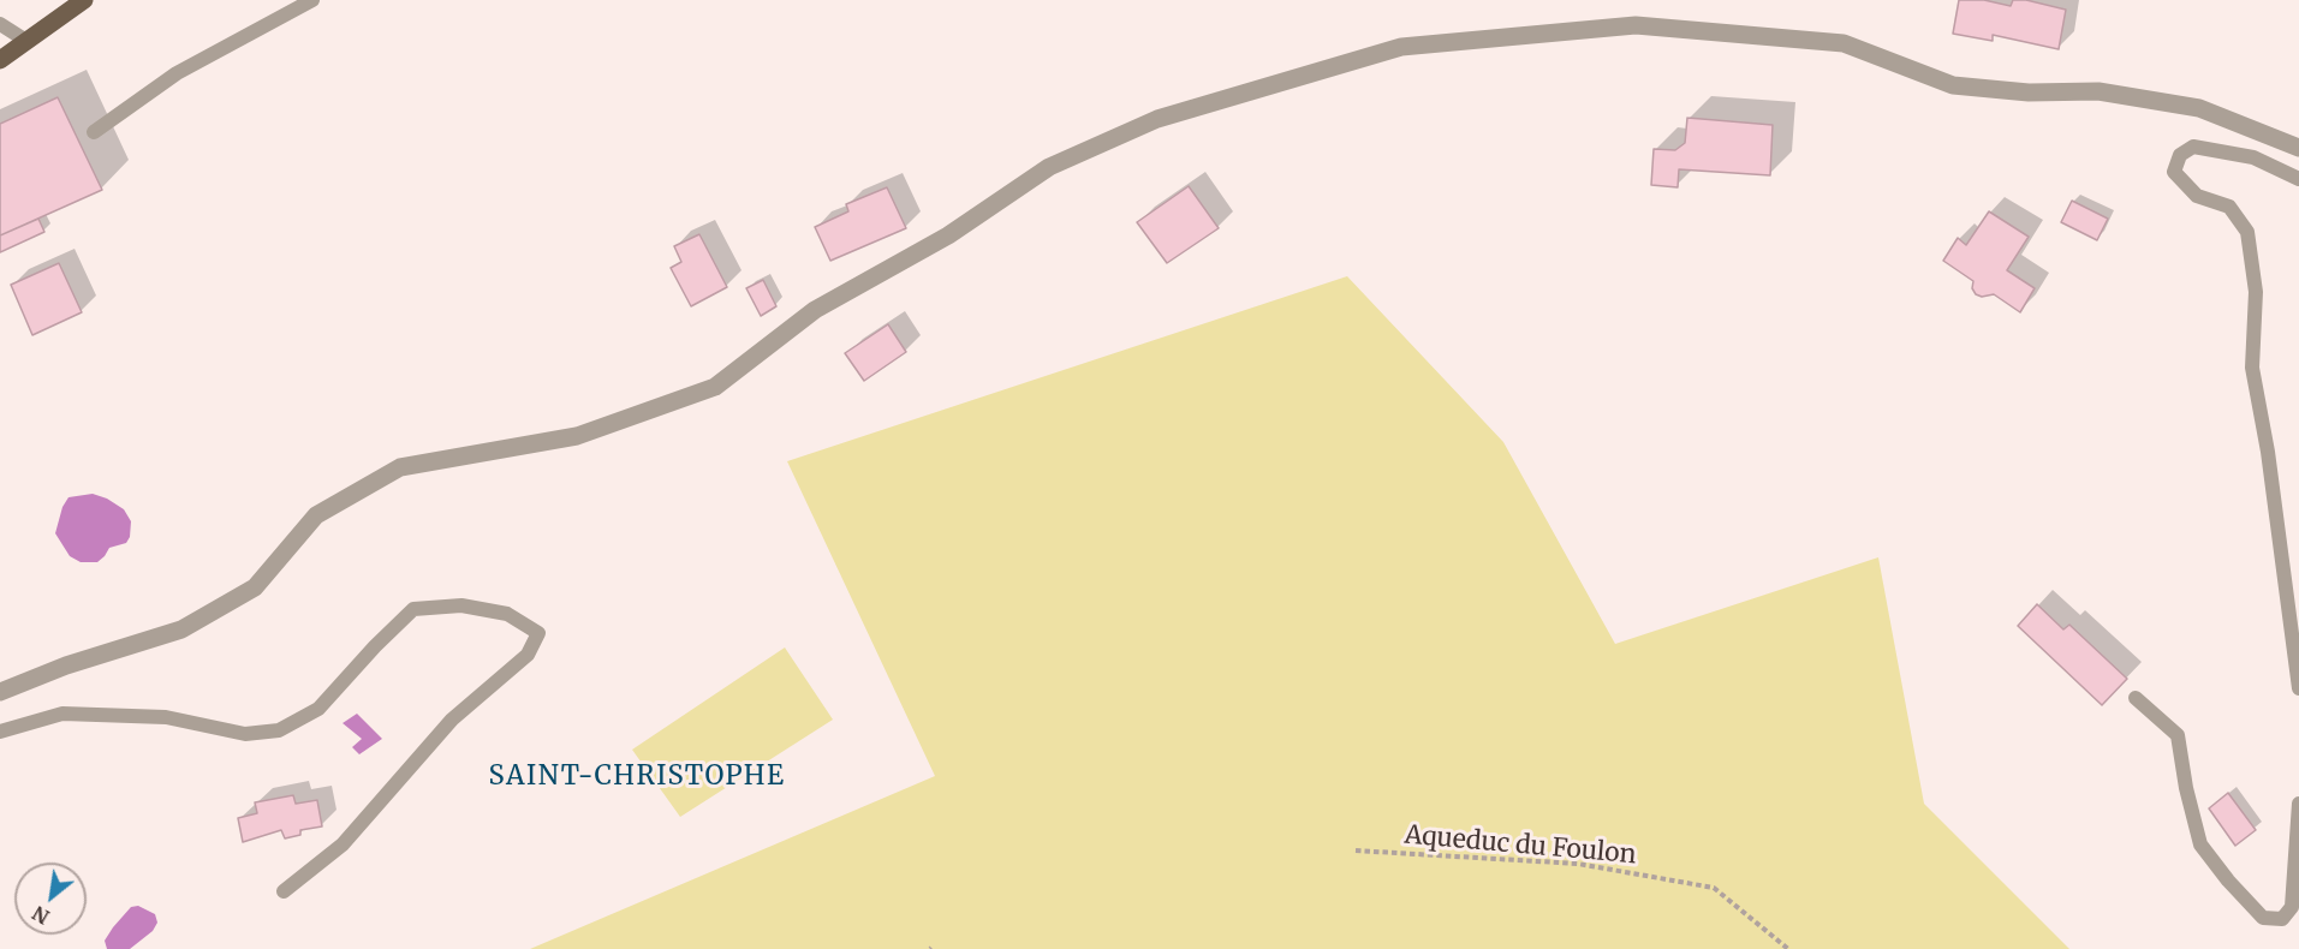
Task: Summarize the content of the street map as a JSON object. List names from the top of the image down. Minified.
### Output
{"streets":{"path":["Aqueduc du Foulon"]},"districts":["SAINT-CHRISTOPHE"],"north":"bottom left"}
